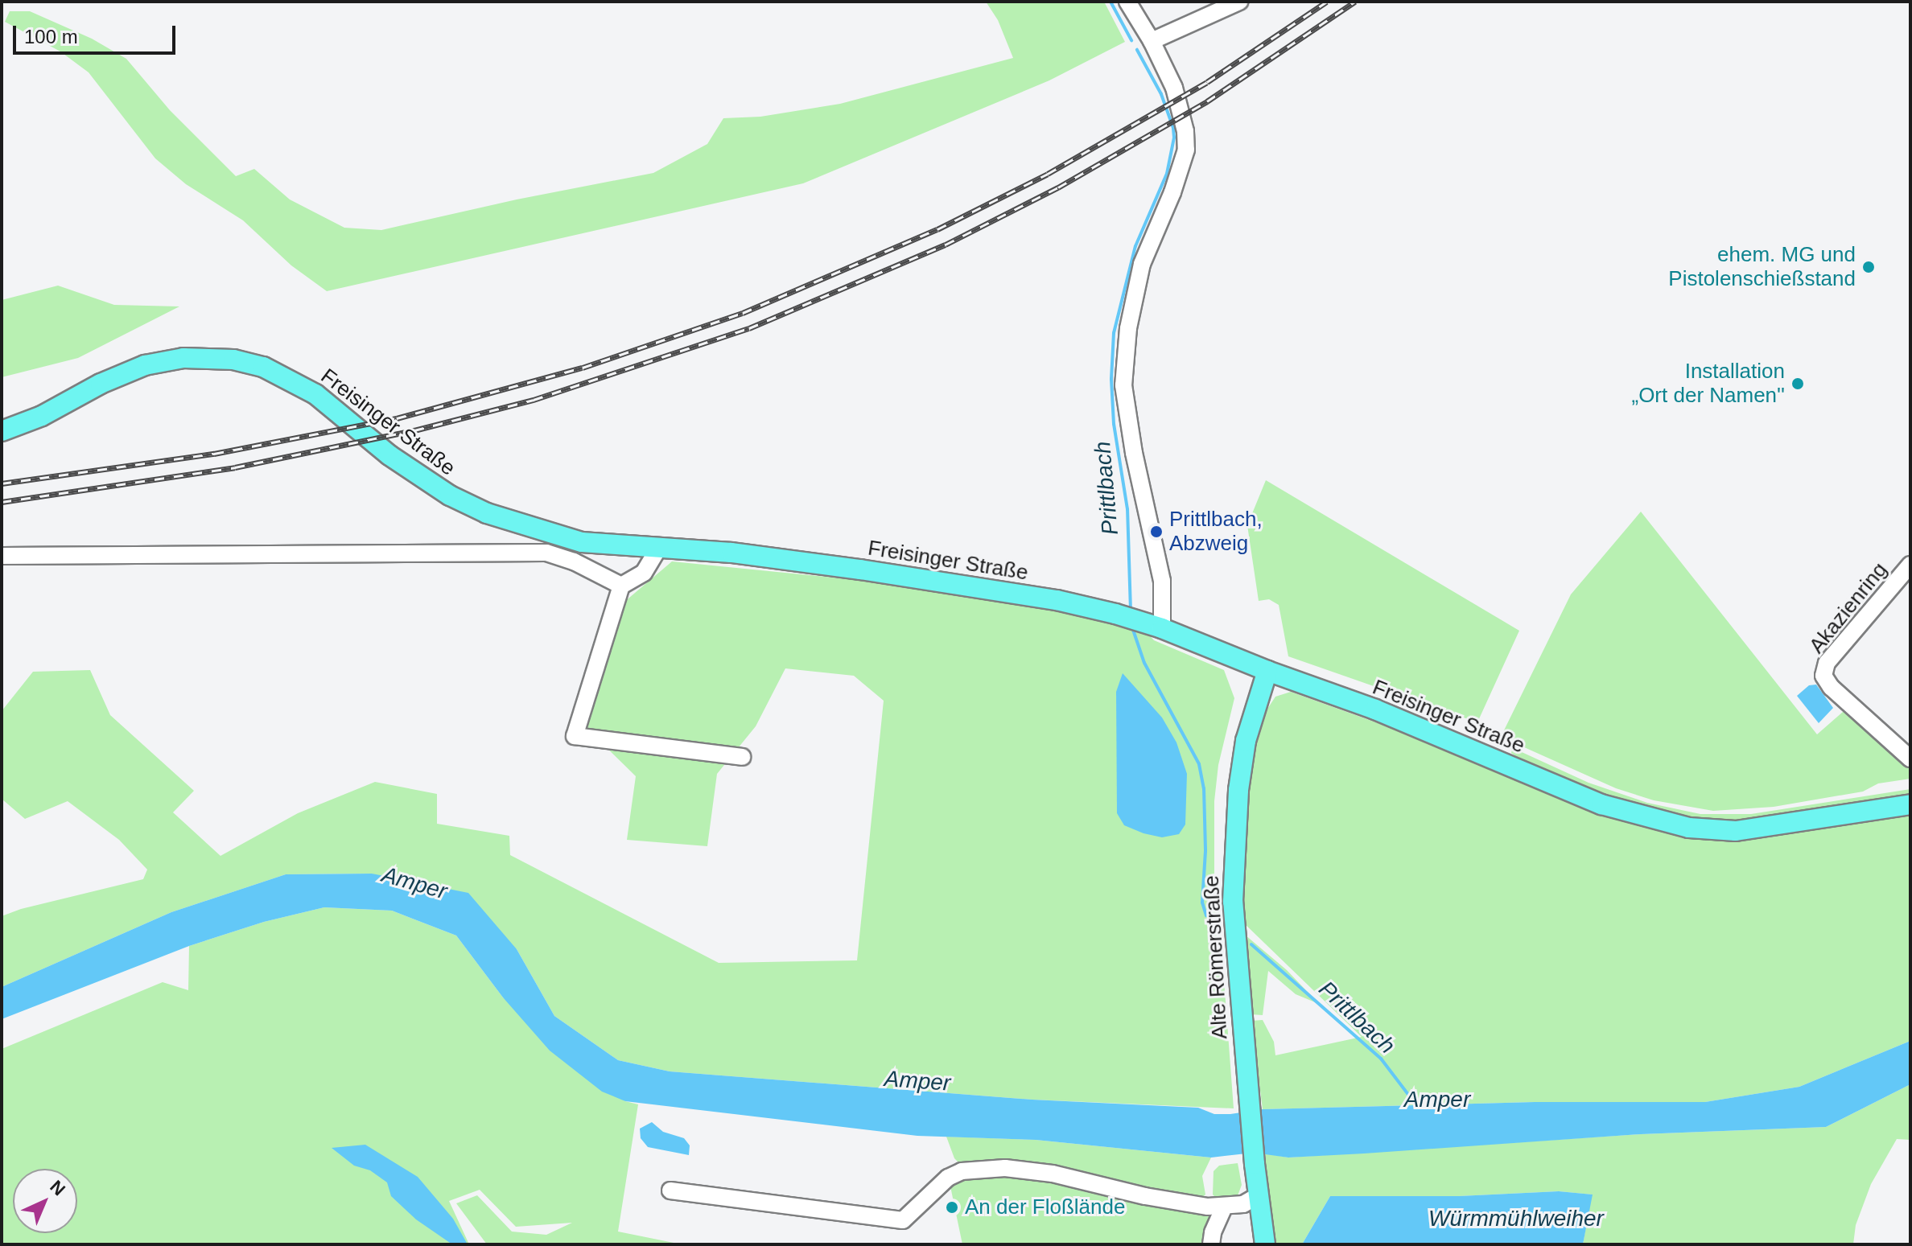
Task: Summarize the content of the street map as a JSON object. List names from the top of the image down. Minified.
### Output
{"streets":{"main road":["Freisinger Straße","Alte Römerstraße"],"street":["Akazienring"]},"crossings":[["Freisinger Straße","Alte Römerstraße"]],"water":["Prittlbach","Amper","Würmmühlweiher"],"places":["ehem. MG und Pistolenschießstand","Installation „Ort der Namen''","Prittlbach, Abzweig","An der Floßlände"],"scale_bar":"100 m","north":"top right"}
